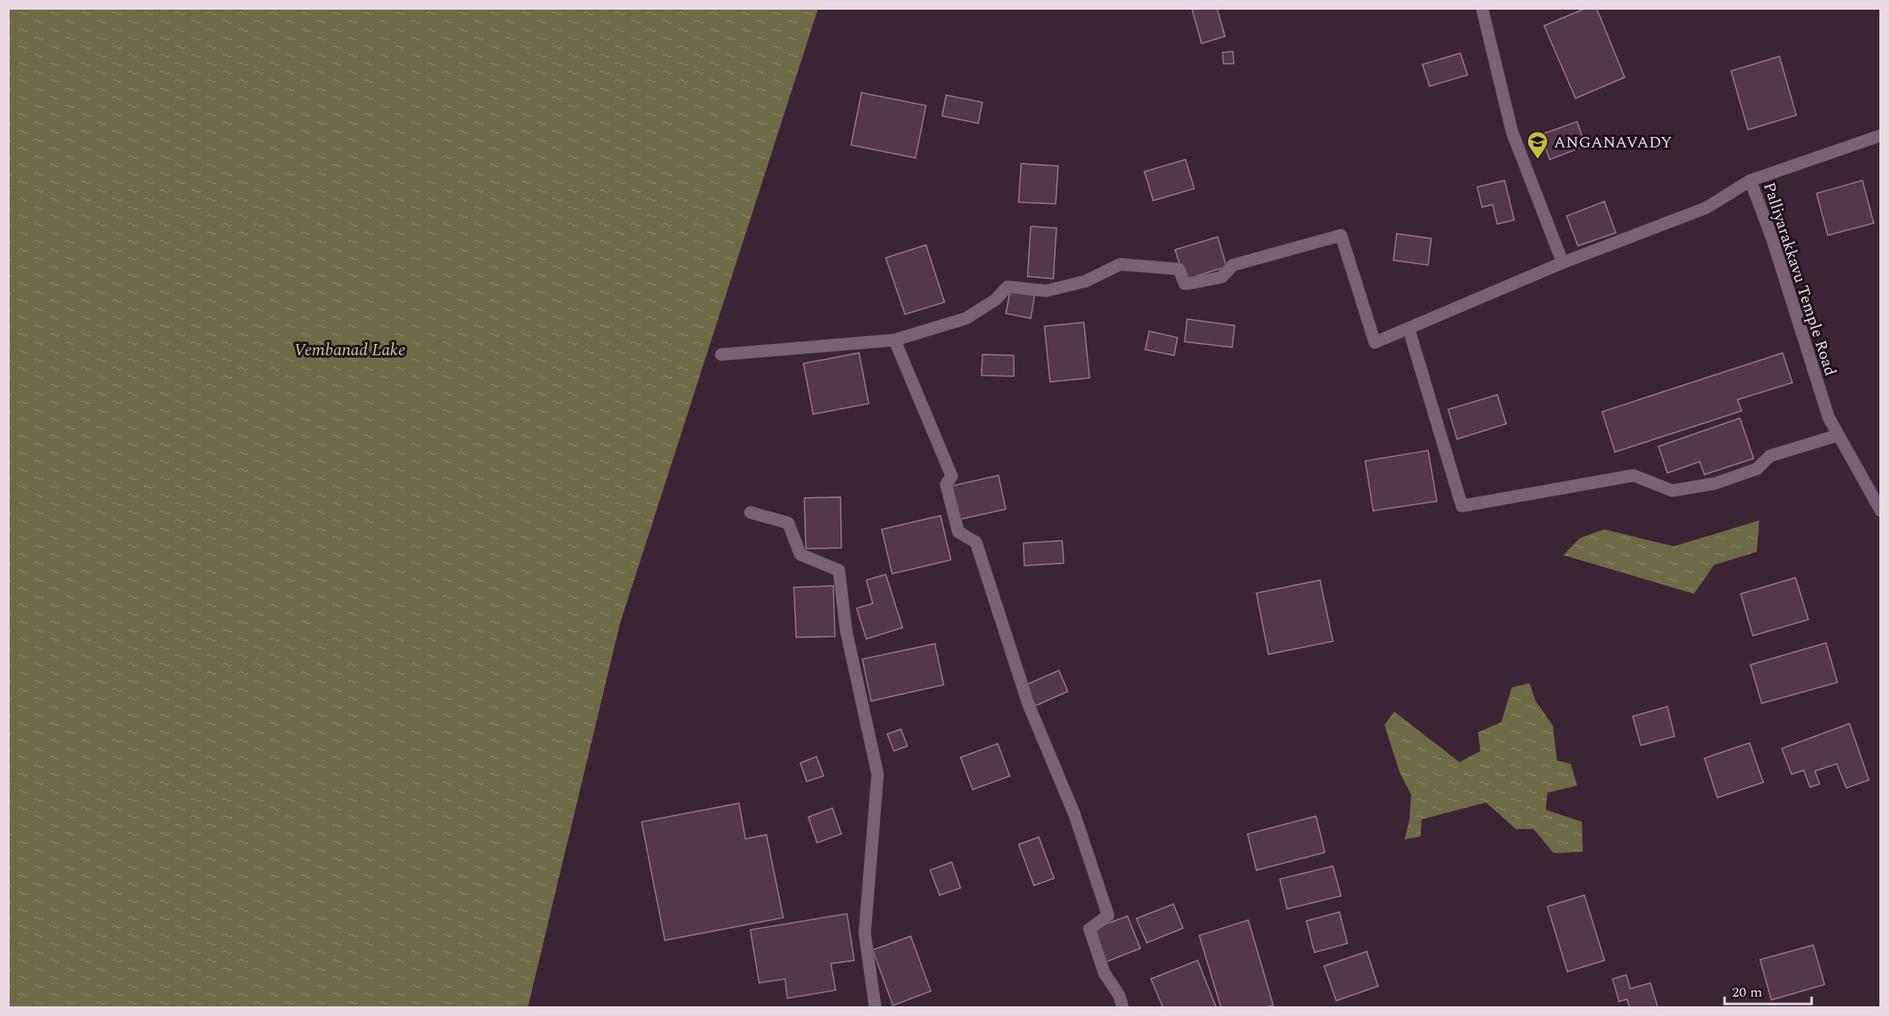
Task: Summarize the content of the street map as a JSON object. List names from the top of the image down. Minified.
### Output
{"streets":{"street":["Palliyarakkavu Temple Road"]},"water":["Vembanad Lake"],"places":{"school or university":["ANGANAVADY"]},"scale_bar":"20 m"}
